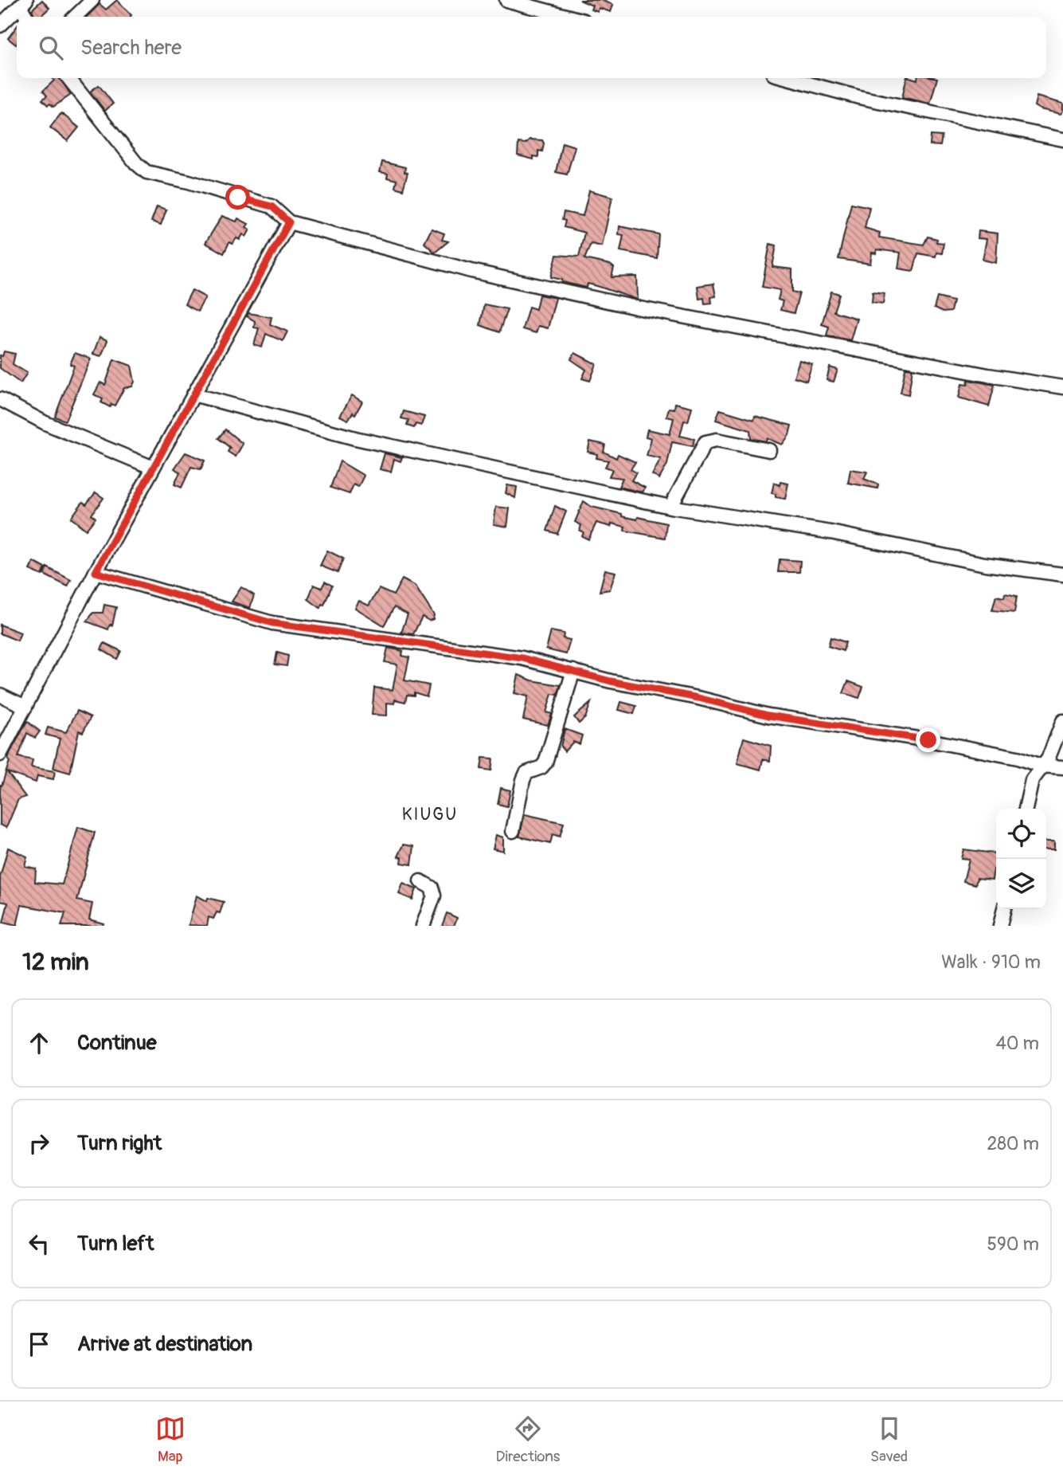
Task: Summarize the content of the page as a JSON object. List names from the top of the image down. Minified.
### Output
{"districts":["KIUGU"],"page":{"search":"Search here","heading":["12 min","Walk · 910 m"],"list":[["Continue","40 m"],["Turn right","280 m"],["Turn left","590 m"],"Arrive at destination"],"nav":["Map","Directions","Saved"]}}
